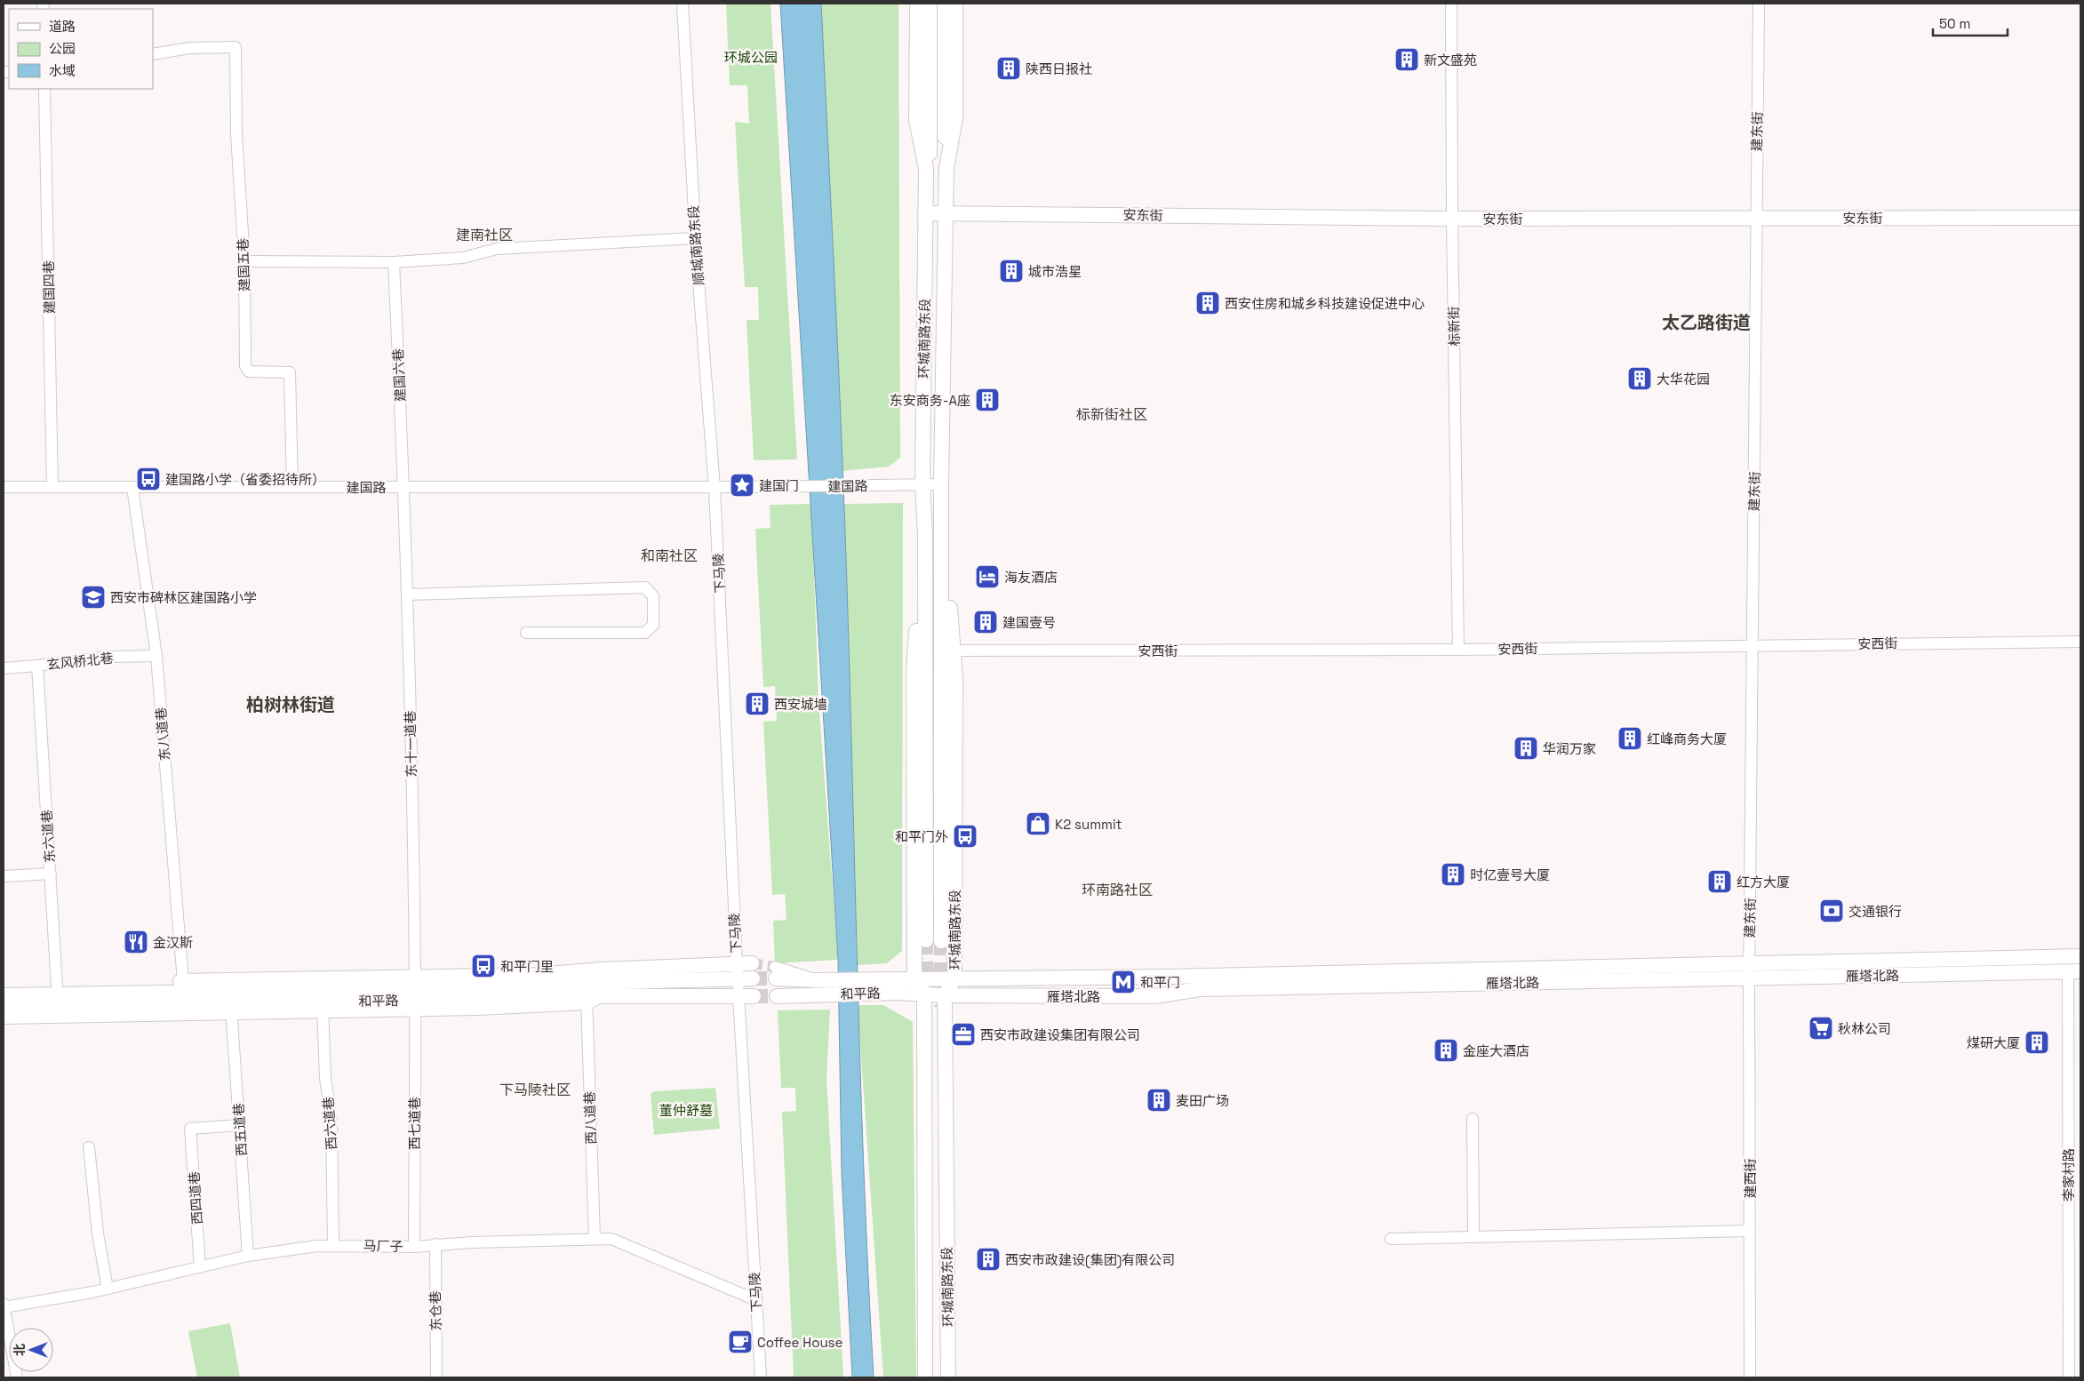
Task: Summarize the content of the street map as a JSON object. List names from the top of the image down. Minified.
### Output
{"streets":{"main road":["安东街","环城南路东段","雁塔北路","和平路"],"street":["建东街","顺城南路东段","建国五巷","建国四巷","标新街","建国六巷","建国路","下马陵","安西街","玄风桥北巷","东八道巷","东十一道巷","东六道巷","西八道巷","西六道巷","西七道巷","西五道巷","李家村路","建西街","西四道巷","马厂子","东仓巷"]},"crossings":[["建东街","安东街"],["建东街","安西街"],["建东街","雁塔北路"],["建东街","建西街"],["安东街","标新街"],["安东街","环城南路东段"],["顺城南路东段","建国路"],["顺城南路东段","下马陵"],["建国五巷","建国路"],["建国四巷","建国路"],["标新街","安西街"],["环城南路东段","建国路"],["环城南路东段","安西街"],["环城南路东段","雁塔北路"],["环城南路东段","和平路"],["建国六巷","建国路"],["建国六巷","东十一道巷"],["建国路","下马陵"],["建国路","东八道巷"],["建国路","东十一道巷"],["下马陵","和平路"],["下马陵","马厂子"],["玄风桥北巷","东八道巷"],["玄风桥北巷","东六道巷"],["东十一道巷","和平路"],["东十一道巷","西七道巷"],["东六道巷","和平路"],["雁塔北路","和平路"],["雁塔北路","李家村路"],["雁塔北路","建西街"],["和平路","西八道巷"],["和平路","西六道巷"],["和平路","西七道巷"],["和平路","西五道巷"],["西八道巷","马厂子"],["西六道巷","马厂子"],["西七道巷","马厂子"],["西五道巷","西四道巷"],["西五道巷","马厂子"],["西四道巷","马厂子"],["马厂子","东仓巷"]],"districts":["建南社区","太乙路街道","标新街社区","和南社区","柏树林街道","环南路社区","下马陵社区"],"parks":["环城公园","董仲舒墓"],"places":{"building":["新文盛苑","陕西日报社","城市浩星","西安住房和城乡科技建设促进中心","大华花园","东安商务-A座","建国壹号","西安城墙","红峰商务大厦","华润万家","时亿壹号大厦","红方大厦","煤研大厦","金座大酒店","麦田广场","西安市政建设(集团)有限公司"],"bus stop":["建国路小学（省委招待所）","和平门外","和平门里"],"place":["建国门"],"hotel":["海友酒店"],"school or university":["西安市碑林区建国路小学"],"shop":["K2 summit"],"bank":["交通银行"],"restaurant":["金汉斯"],"metro station":["和平门"],"supermarket":["秋林公司"],"office":["西安市政建设集团有限公司"],"cafe":["Coffee House"]},"legend":["道路","公园","水域"],"scale_bar":"50 m","north":"left"}
